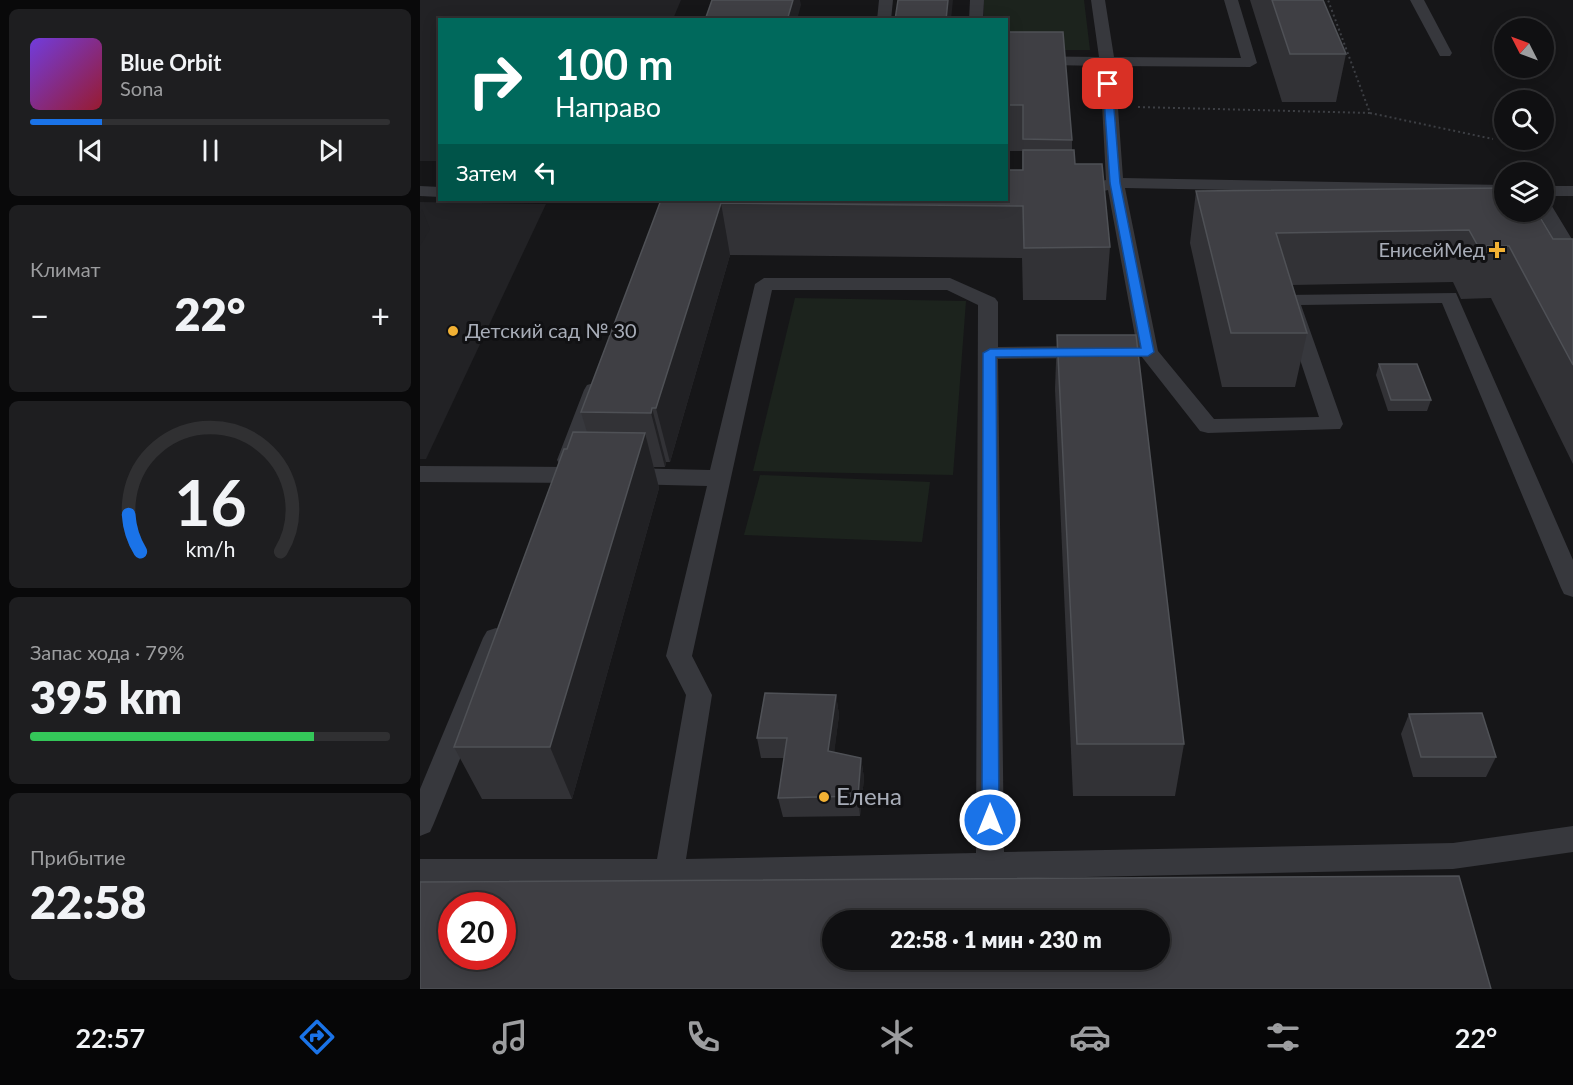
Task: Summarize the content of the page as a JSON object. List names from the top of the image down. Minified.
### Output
{"places":{"health":["ЕнисейМед"],"other":["Детский сад № 30","Елена"]},"north":"top left","page":{"turn":["100 m","Направо"],"song":["Blue Orbit","Sona"],"then":"Затем","tile":["Климат",["Запас хода · 79%","395 km"],["Прибытие","22:58"]],"heat":["−","22°","+"],"limit":"20","trip":"22:58 · 1 мин · 230 m","tabs":["22:57","22°"],"gauge":["16","km/h"]}}
